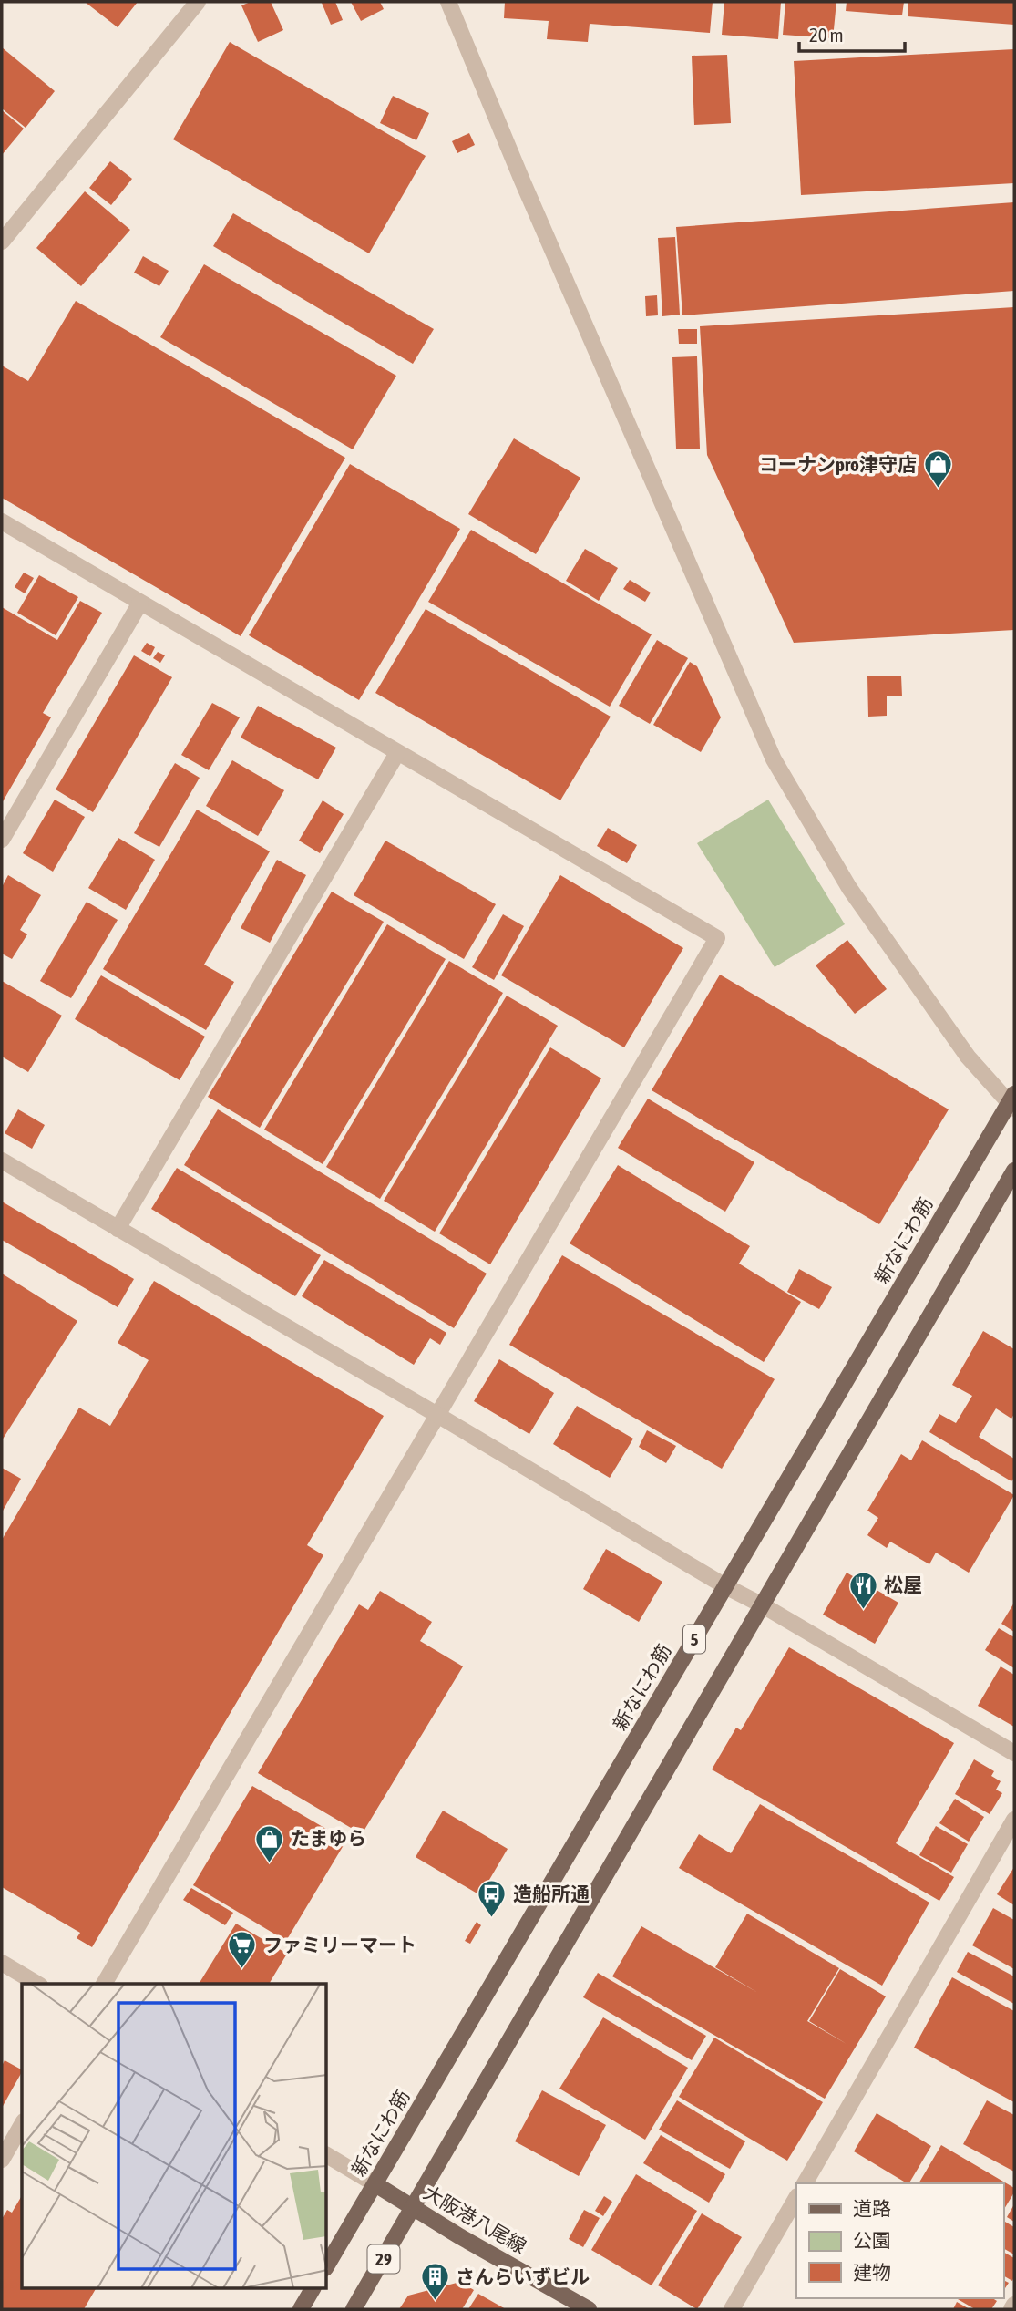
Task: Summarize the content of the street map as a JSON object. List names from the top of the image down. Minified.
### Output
{"streets":{"main road":["新なにわ筋","5","大阪港八尾線","29"]},"crossings":[["新なにわ筋","大阪港八尾線"],["5","大阪港八尾線"],["5","29"],["大阪港八尾線","29"]],"places":{"shop":["コーナンpro津守店","たまゆら"],"restaurant":["松屋"],"bus stop":["造船所通"],"supermarket":["ファミリーマート"],"building":["さんらいずビル"]},"legend":["道路","公園","建物"],"scale_bar":"20 m"}
